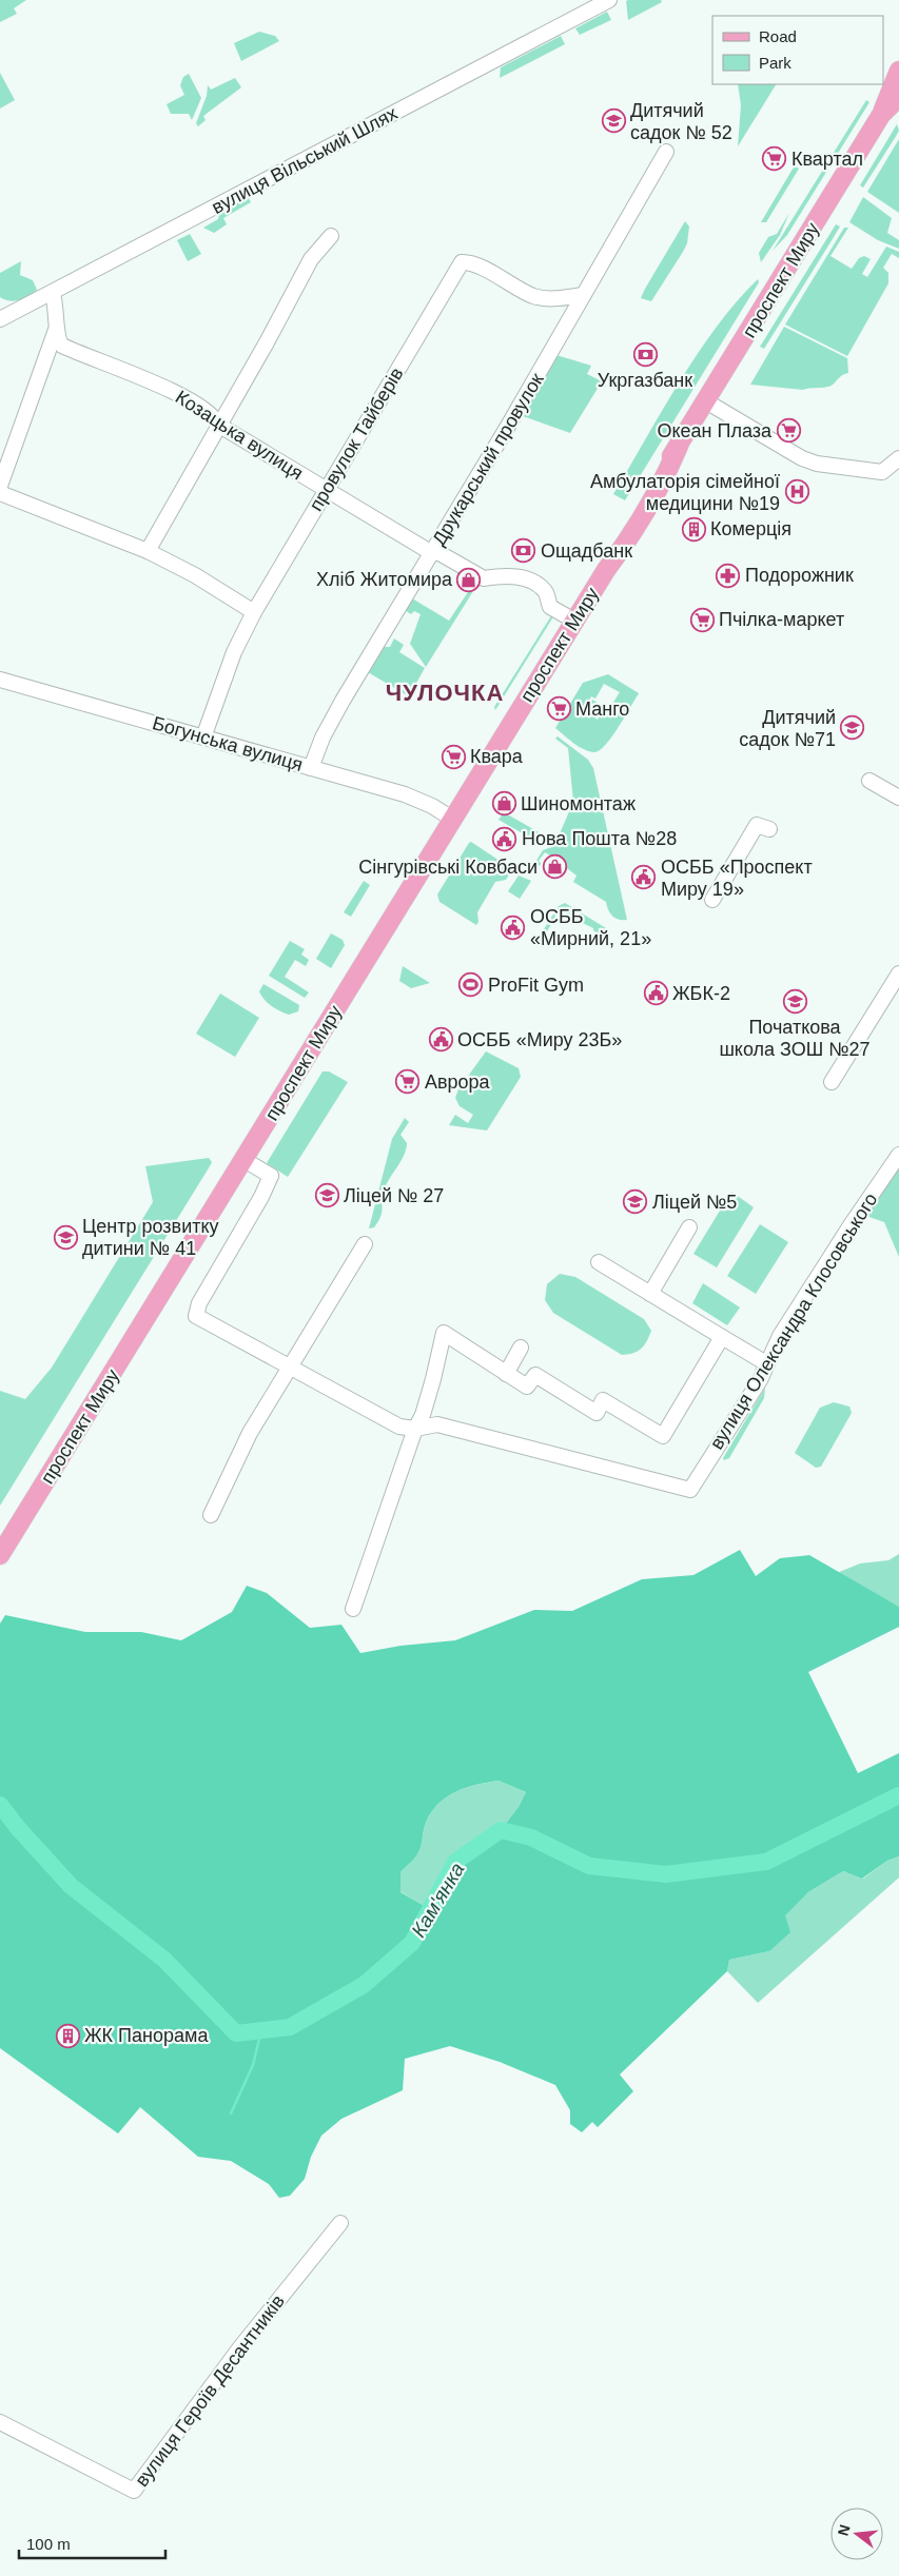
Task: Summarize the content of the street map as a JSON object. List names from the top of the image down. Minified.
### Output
{"streets":{"main road":["проспект Миру"],"street":["вулиця Вільський Шлях","Козацька вулиця","провулок Тайберів","Друкарський провулок","Богунська вулиця","вулиця Олександра Клосовського","вулиця Героїв Десантників"]},"crossings":[["вулиця Вільський Шлях","Козацька вулиця"],["проспект Миру","Козацька вулиця"],["проспект Миру","Богунська вулиця"],["Козацька вулиця","провулок Тайберів"],["Козацька вулиця","Друкарський провулок"],["провулок Тайберів","Друкарський провулок"],["провулок Тайберів","Богунська вулиця"],["Друкарський провулок","Богунська вулиця"]],"districts":["ЧУЛОЧКА"],"water":["Кам'янка"],"places":{"school or university":["Дитячий садок № 52","Дитячий садок №71","Початкова школа ЗОШ №27","Ліцей № 27","Ліцей №5","Центр розвитку дитини № 41"],"supermarket":["Квартал","Океан Плаза","Пчілка-маркет","Манго","Квара","Аврора"],"bank":["Укргазбанк","Ощадбанк"],"hospital":["Амбулаторія сімейної медицини №19"],"building":["Комерція","ЖК Панорама"],"pharmacy":["Подорожник"],"shop":["Хліб Житомира","Шиномонтаж","Сінгурівські Ковбаси"],"public building":["Нова Пошта №28","ОСББ «Проспект Миру 19»","ОСББ «Мирний, 21»","ЖБК-2","ОСББ «Миру 23Б»"],"sports":["ProFit Gym"]},"legend":["Road","Park"],"scale_bar":"100 m","north":"left"}
